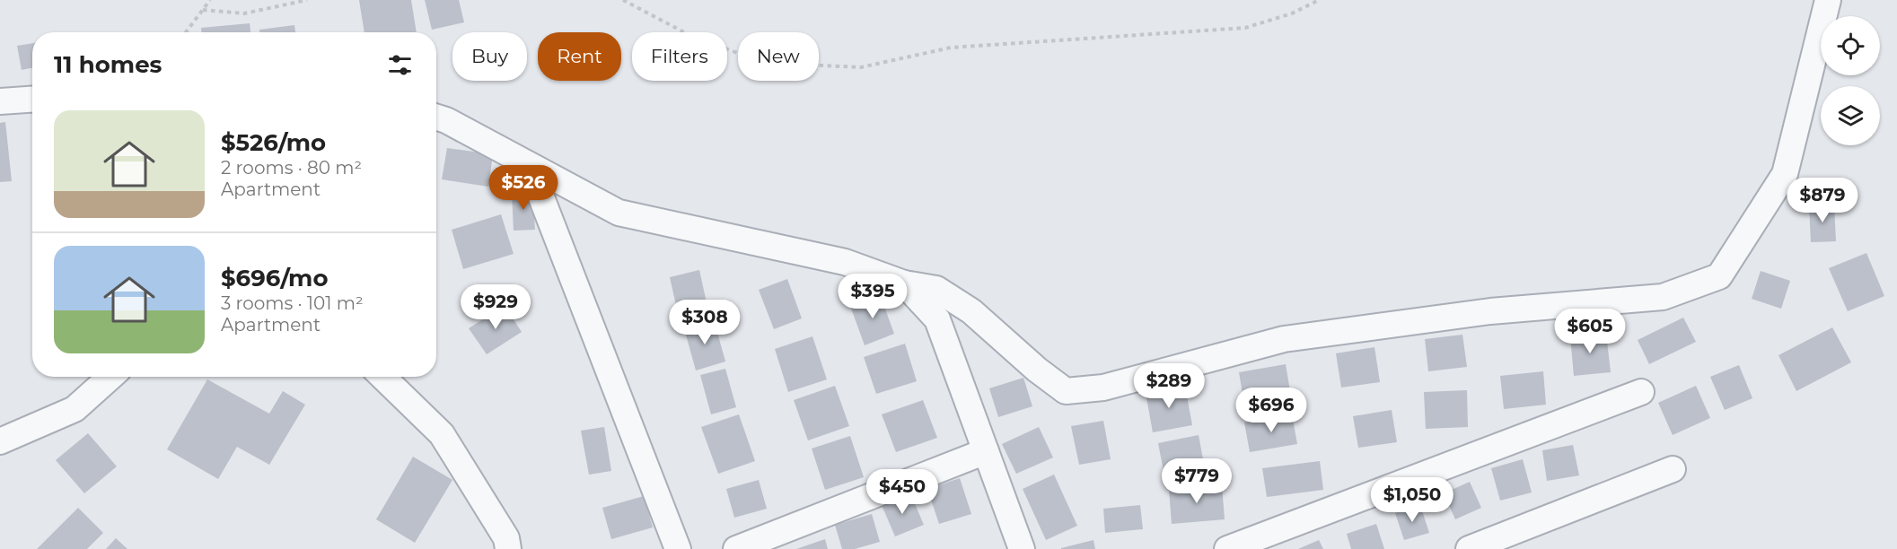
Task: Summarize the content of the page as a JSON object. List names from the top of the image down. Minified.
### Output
{"page":{"chip":["Buy","Rent","Filters","New"],"heading":"11 homes","list":[{"name":"$526/mo","note":"2 rooms · 80 m² · Apartment"},{"name":"$696/mo","note":"3 rooms · 101 m² · Apartment"}],"price":["$526","$879","$395","$929","$308","$605","$289","$696","$779","$450","$1,050"]}}
